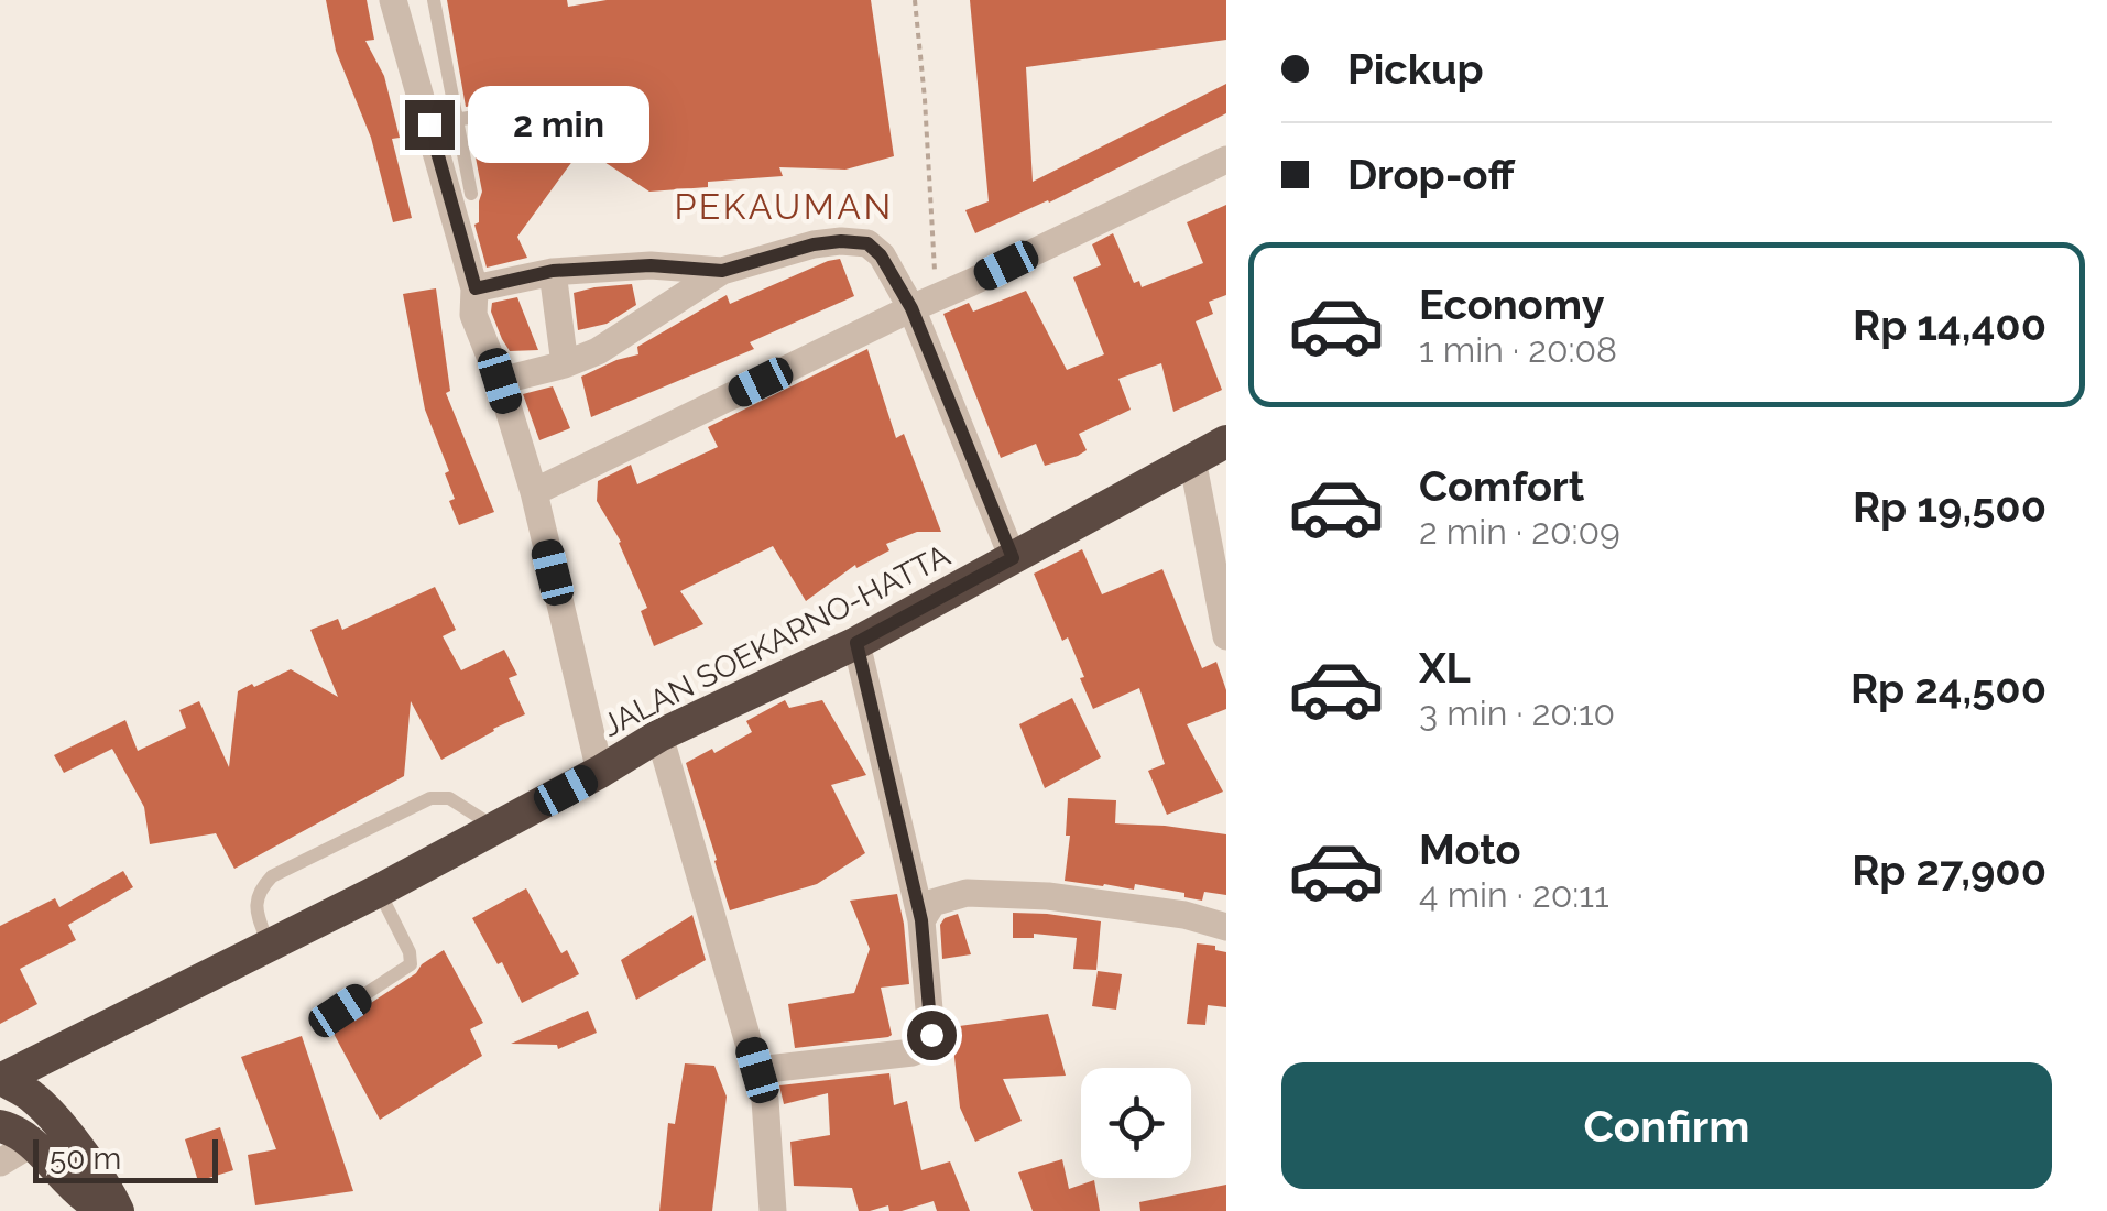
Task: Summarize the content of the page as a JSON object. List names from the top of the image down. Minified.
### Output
{"streets":{"highway":["JALAN SOEKARNO-HATTA"]},"districts":["PEKAUMAN"],"scale_bar":"50 m","page":{"banner":["Pickup","Drop-off"],"bubble":"2 min","list":[{"name":"Economy","note":"1 min · 20:08","value":"Rp 14,400"},{"name":"Comfort","note":"2 min · 20:09","value":"Rp 19,500"},{"name":"XL","note":"3 min · 20:10","value":"Rp 24,500"},{"name":"Moto","note":"4 min · 20:11","value":"Rp 27,900"}],"buttons":"Confirm","scale":"50 m"}}
